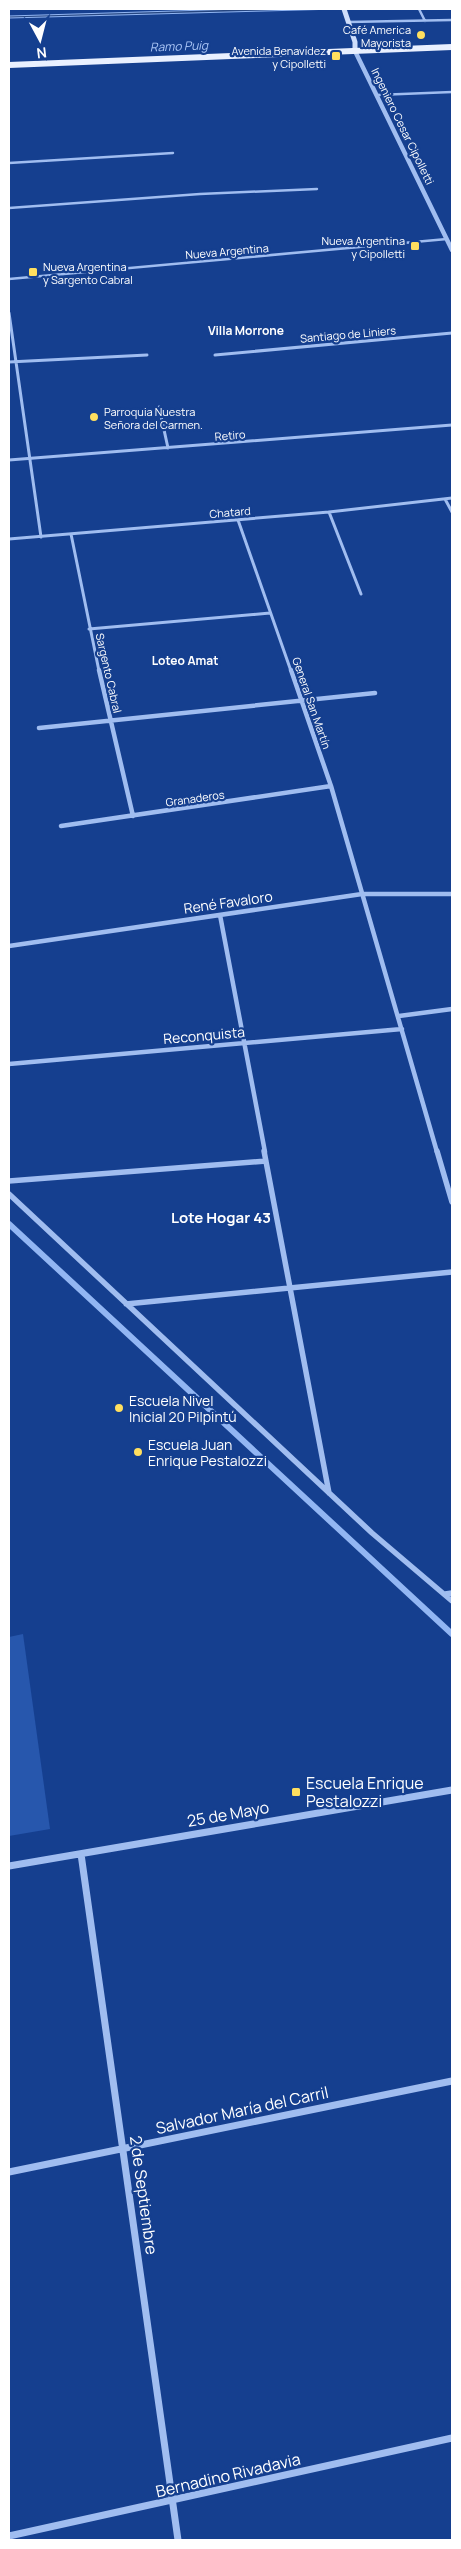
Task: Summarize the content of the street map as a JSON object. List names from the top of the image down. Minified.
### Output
{"streets":{"main road":["Ingeniero Cesar Cipolletti"],"street":["Nueva Argentina","Santiago de Liniers","Retiro","Chatard","Sargento Cabral","General San Martín","Granaderos","René Favaloro","Reconquista","25 de Mayo","Salvador María del Carril","2 de Septiembre","Bernadino Rivadavia"]},"crossings":[["Ingeniero Cesar Cipolletti","Nueva Argentina"],["Chatard","Sargento Cabral"],["Chatard","General San Martín"],["Sargento Cabral","Granaderos"],["General San Martín","Granaderos"],["General San Martín","René Favaloro"],["General San Martín","Reconquista"],["25 de Mayo","2 de Septiembre"],["Salvador María del Carril","2 de Septiembre"],["2 de Septiembre","Bernadino Rivadavia"]],"districts":["Villa Morrone","Loteo Amat","Lote Hogar 43"],"water":["Ramo Puig"],"places":{"other":["Café America Mayorista","Parroquia Nuestra Señora del Carmen.","Escuela Nivel Inicial 20 Pilpintú","Escuela Juan Enrique Pestalozzi"],"transit":["Avenida Benavídez y Cipolletti","Nueva Argentina y Cipolletti","Nueva Argentina y Sargento Cabral","Escuela Enrique Pestalozzi"]},"north":"bottom"}
